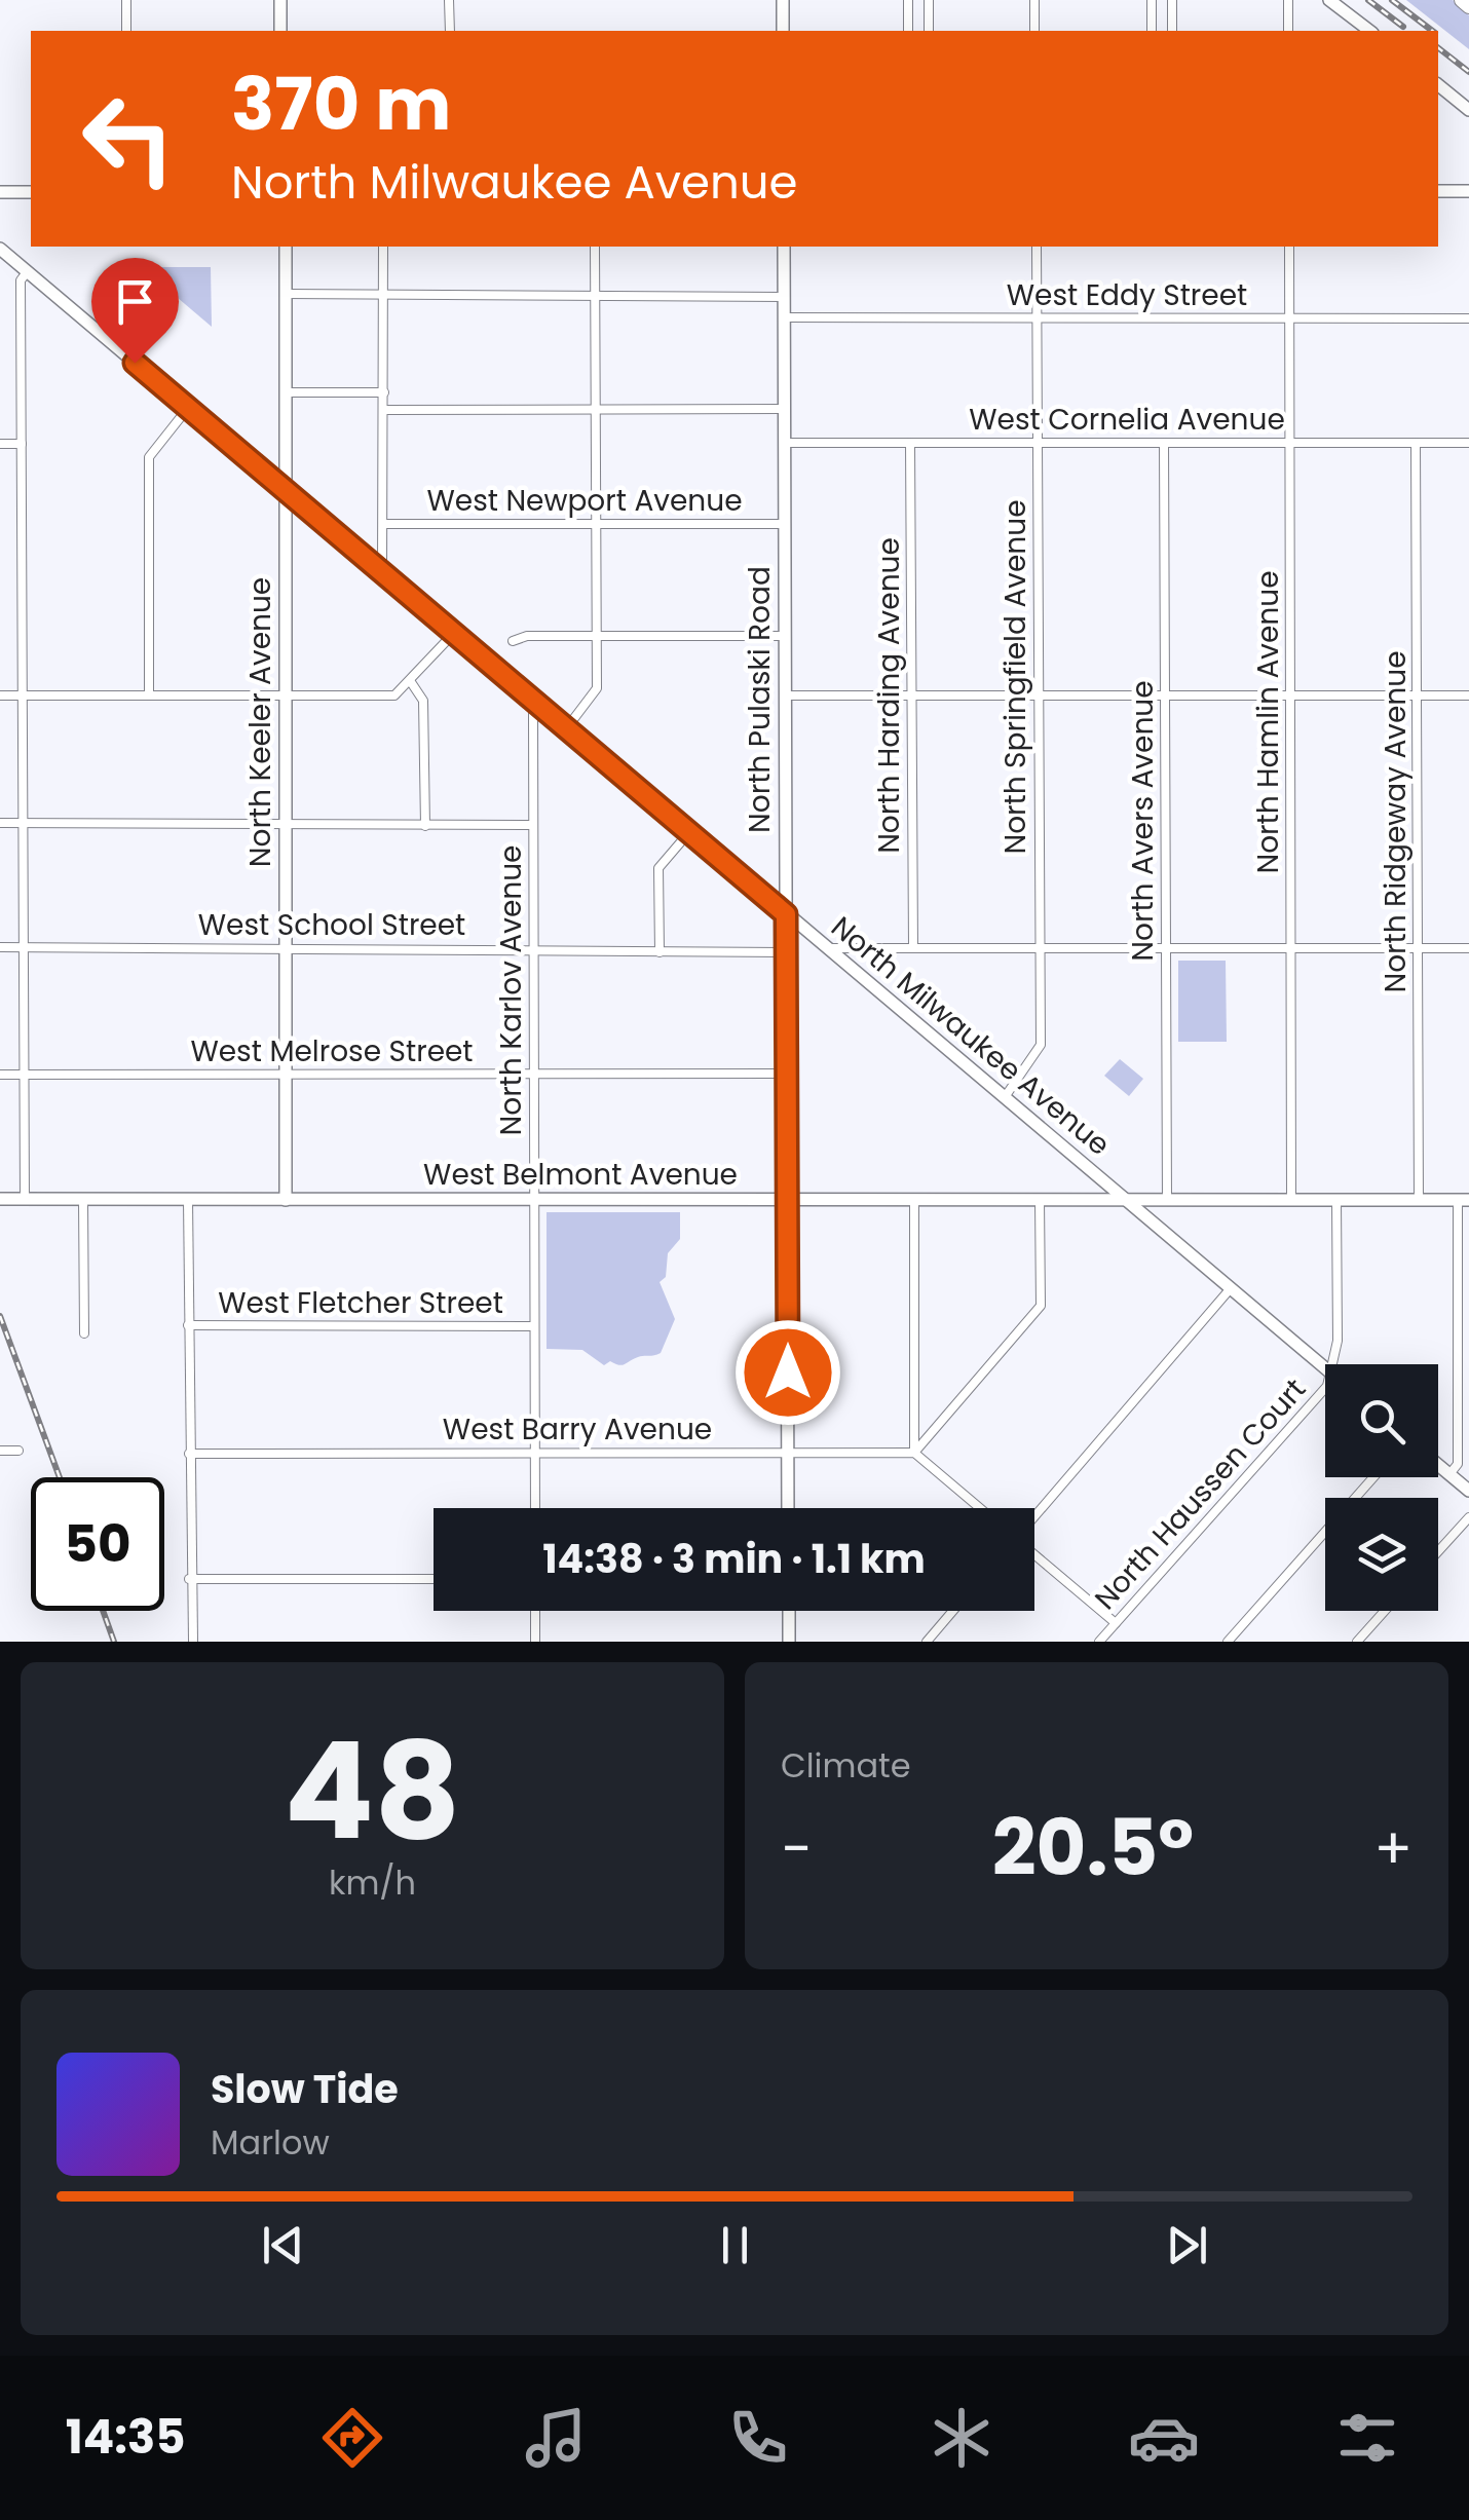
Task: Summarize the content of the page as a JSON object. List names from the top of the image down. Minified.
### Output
{"streets":{"main road":["North Pulaski Road","North Keeler Avenue","North Milwaukee Avenue","West Belmont Avenue"],"street":["West Eddy Street","West Cornelia Avenue","West Newport Avenue","North Springfield Avenue","North Harding Avenue","North Hamlin Avenue","North Avers Avenue","North Ridgeway Avenue","West School Street","North Karlov Avenue","West Melrose Street","West Fletcher Street","West Barry Avenue","North Haussen Court"]},"crossings":[["West Eddy Street","North Springfield Avenue"],["West Eddy Street","North Pulaski Road"],["West Eddy Street","North Hamlin Avenue"],["West Cornelia Avenue","North Springfield Avenue"],["West Cornelia Avenue","North Harding Avenue"],["West Cornelia Avenue","North Pulaski Road"],["West Cornelia Avenue","North Hamlin Avenue"],["West Cornelia Avenue","North Avers Avenue"],["West Cornelia Avenue","North Ridgeway Avenue"],["West Newport Avenue","North Pulaski Road"],["North Springfield Avenue","North Milwaukee Avenue"],["North Pulaski Road","West School Street"],["North Pulaski Road","North Milwaukee Avenue"],["North Pulaski Road","West Melrose Street"],["North Pulaski Road","West Belmont Avenue"],["North Pulaski Road","West Barry Avenue"],["North Keeler Avenue","West School Street"],["North Keeler Avenue","North Milwaukee Avenue"],["North Keeler Avenue","West Melrose Street"],["North Keeler Avenue","West Belmont Avenue"],["North Hamlin Avenue","West Belmont Avenue"],["North Avers Avenue","West Belmont Avenue"],["North Ridgeway Avenue","West Belmont Avenue"],["West School Street","North Karlov Avenue"],["North Karlov Avenue","North Milwaukee Avenue"],["North Karlov Avenue","West Melrose Street"],["North Karlov Avenue","West Belmont Avenue"],["North Karlov Avenue","West Fletcher Street"],["North Karlov Avenue","West Barry Avenue"],["North Milwaukee Avenue","West Belmont Avenue"]],"page":{"turn":["370 m","North Milwaukee Avenue"],"limit":"50","trip":"14:38 · 3 min · 1.1 km","tile":[["48","km/h"],"Climate"],"heat":["−","20.5°","+"],"song":["Slow Tide","Marlow"],"tabs":"14:35"}}
